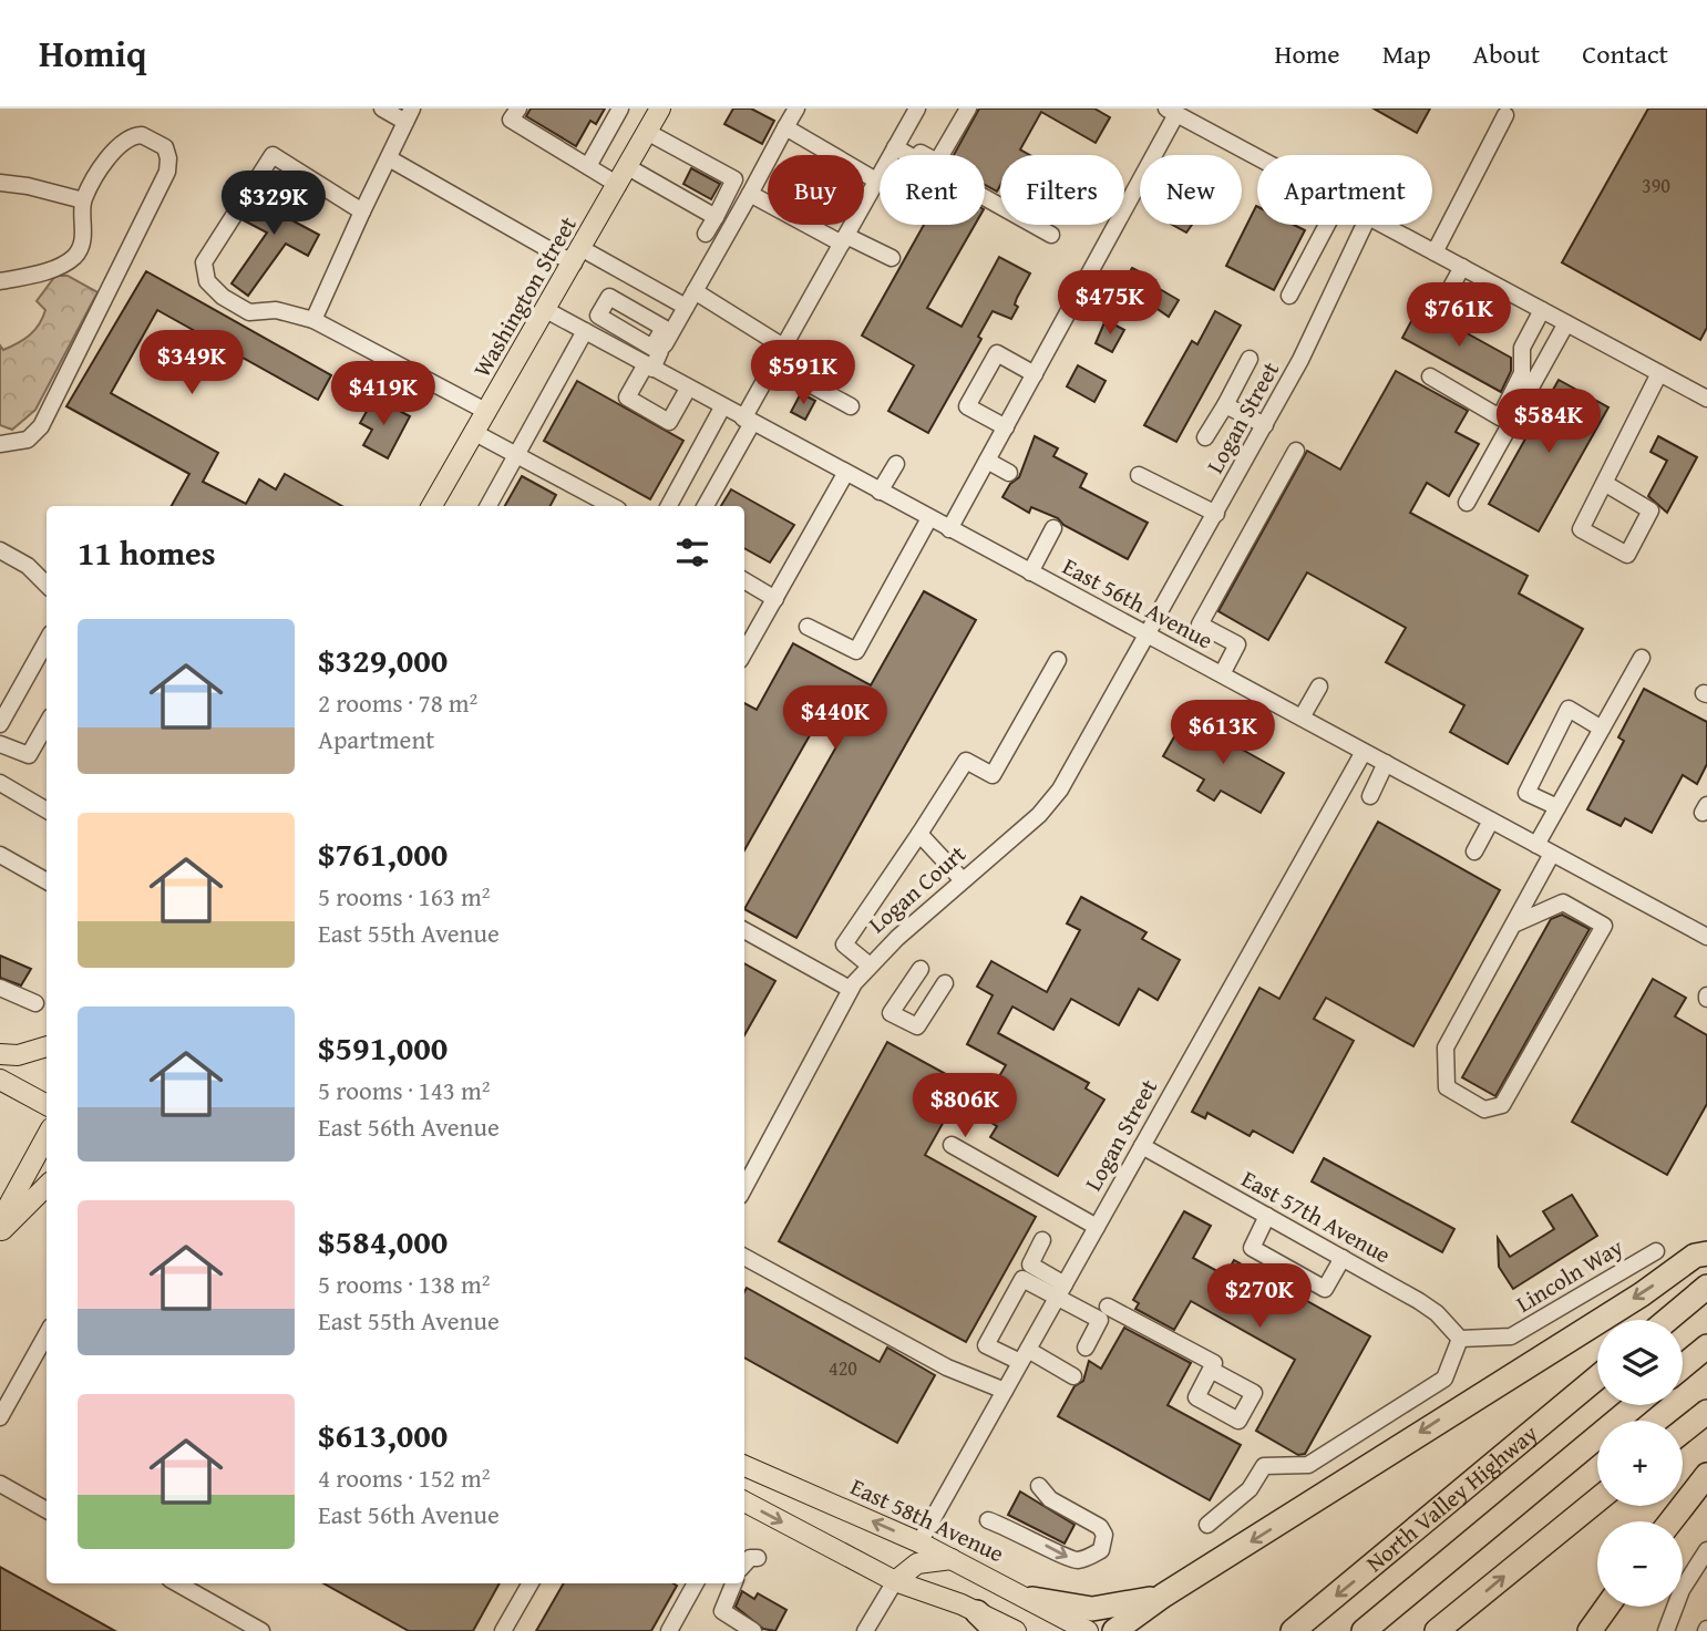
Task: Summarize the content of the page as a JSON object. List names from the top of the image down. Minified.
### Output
{"streets":{"highway":["North Valley Highway"],"main road":["Washington Street","East 58th Avenue"],"street":["Logan Street","East 56th Avenue","Logan Court","East 57th Avenue","Lincoln Way"]},"crossings":[["Washington Street","East 56th Avenue"],["Logan Street","East 56th Avenue"],["Logan Street","Logan Court"],["Logan Street","East 57th Avenue"],["Logan Street","East 58th Avenue"],["East 56th Avenue","Logan Court"],["East 57th Avenue","Lincoln Way"]],"house_numbers":["390","420"],"page":{"header":"Homiq","nav":["Home","Map","About","Contact"],"chip":["Buy","Rent","Filters","New","Apartment"],"price":["$329K","$475K","$761K","$349K","$591K","$419K","$584K","$440K","$613K","$806K","$270K"],"heading":"11 homes","list":[{"name":"$329,000","note":"2 rooms · 78 m² · Apartment"},{"name":"$761,000","note":"5 rooms · 163 m² · East 55th Avenue"},{"name":"$591,000","note":"5 rooms · 143 m² · East 56th Avenue"},{"name":"$584,000","note":"5 rooms · 138 m² · East 55th Avenue"},{"name":"$613,000","note":"4 rooms · 152 m² · East 56th Avenue"}],"map_buttons":["+","−"]}}
